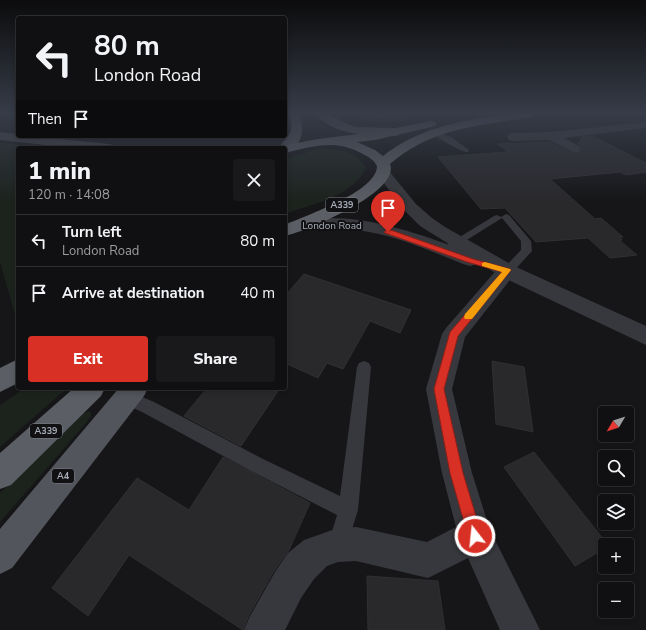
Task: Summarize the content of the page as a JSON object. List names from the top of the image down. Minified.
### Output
{"streets":{"highway":["A339"],"main road":["A4"],"street":["London Road"]},"crossings":[["A339","London Road"]],"north":"bottom left","page":{"turn":["80 m","London Road"],"then":"Then","heading":["1 min","120 m · 14:08"],"list":[{"name":"Turn left","note":"London Road","value":"80 m"},{"name":"Arrive at destination","value":"40 m"}],"buttons":["Exit","Share"],"map_buttons":["+","−"]}}
